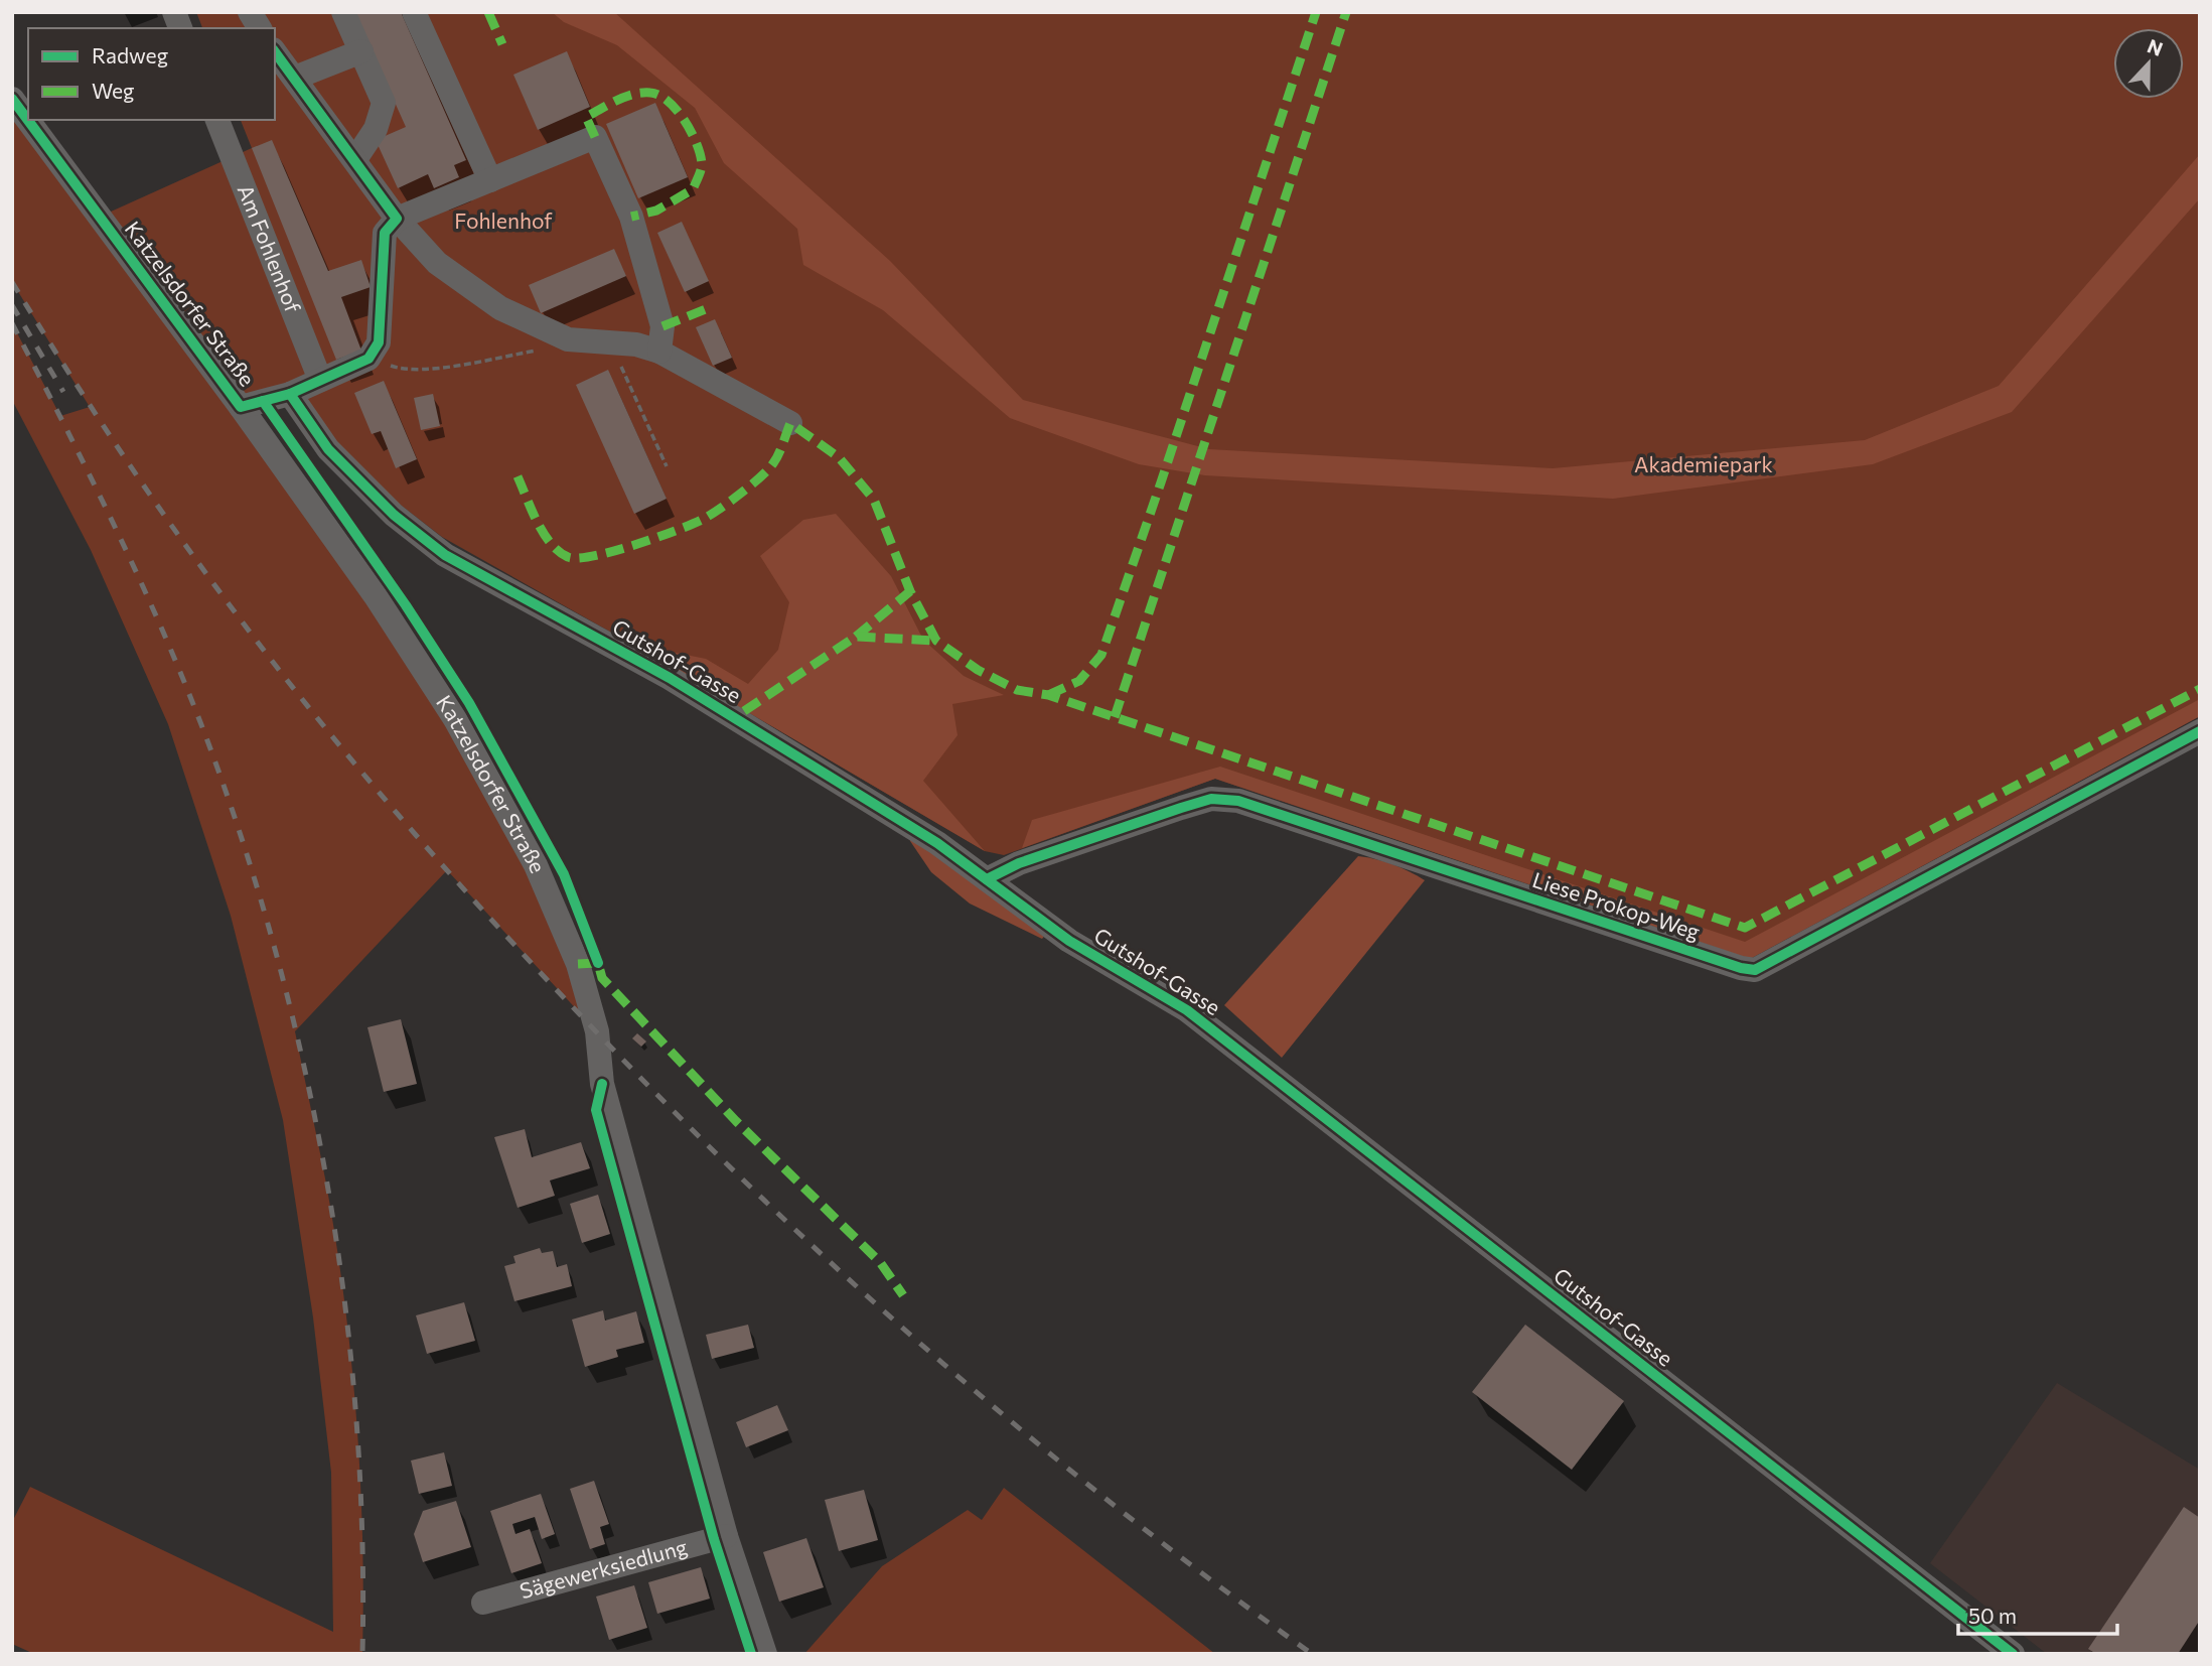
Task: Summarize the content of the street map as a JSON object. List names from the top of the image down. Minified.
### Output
{"streets":{"street":["Am Fohlenhof","Katzelsdorfer Straße","Gutshof-Gasse","Liese Prokop-Weg","Sägewerksiedlung"]},"crossings":[["Am Fohlenhof","Katzelsdorfer Straße"],["Katzelsdorfer Straße","Gutshof-Gasse"],["Katzelsdorfer Straße","Sägewerksiedlung"],["Gutshof-Gasse","Liese Prokop-Weg"]],"parks":["Fohlenhof","Akademiepark"],"legend":["Radweg","Weg"],"scale_bar":"50 m","north":"top"}
